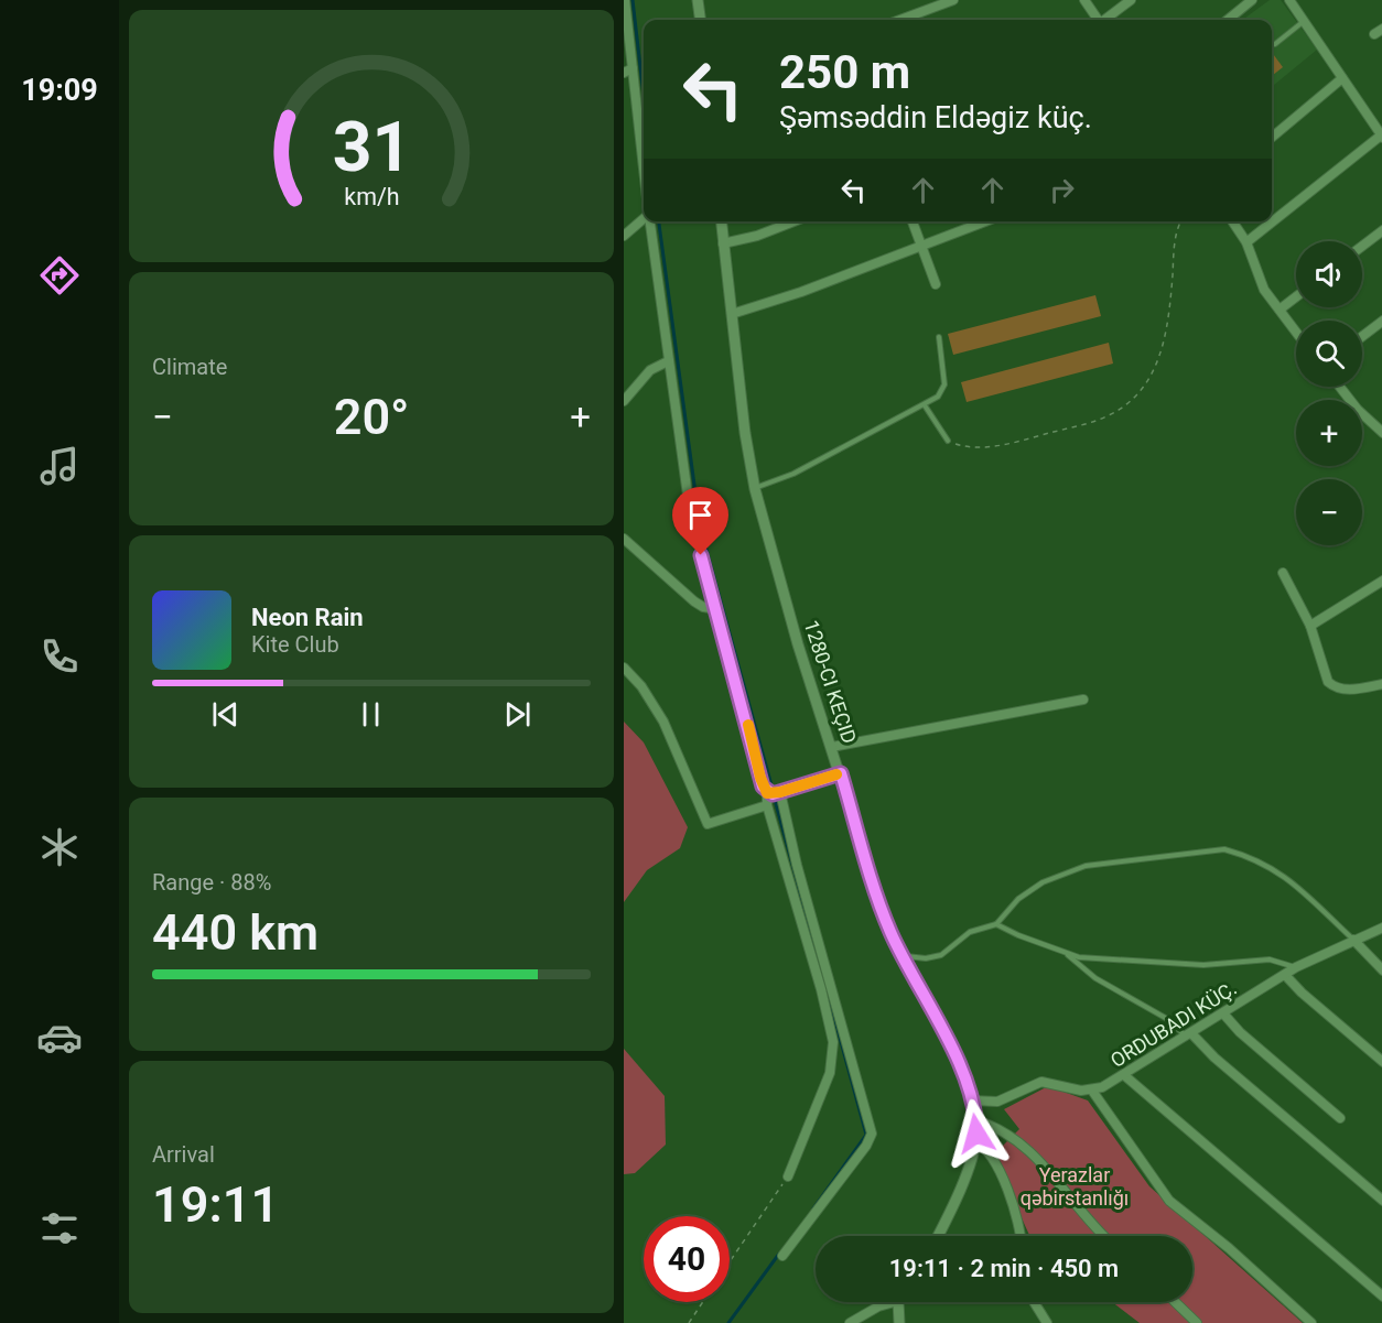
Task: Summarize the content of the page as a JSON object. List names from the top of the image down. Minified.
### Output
{"streets":{"street":["ORDUBADI KÜÇ."]},"parks":["Yerazlar qəbirstanlığı"],"page":{"tabs":"19:09","turn":["250 m","Şəmsəddin Eldəgiz küç."],"map_buttons":["+","−"],"tile":["Climate",["Range · 88%","440 km"],["Arrival","19:11"]],"heat":["−","20°","+"],"song":["Neon Rain","Kite Club"],"limit":"40","trip":"19:11 · 2 min · 450 m","gauge":["31","km/h"]}}
